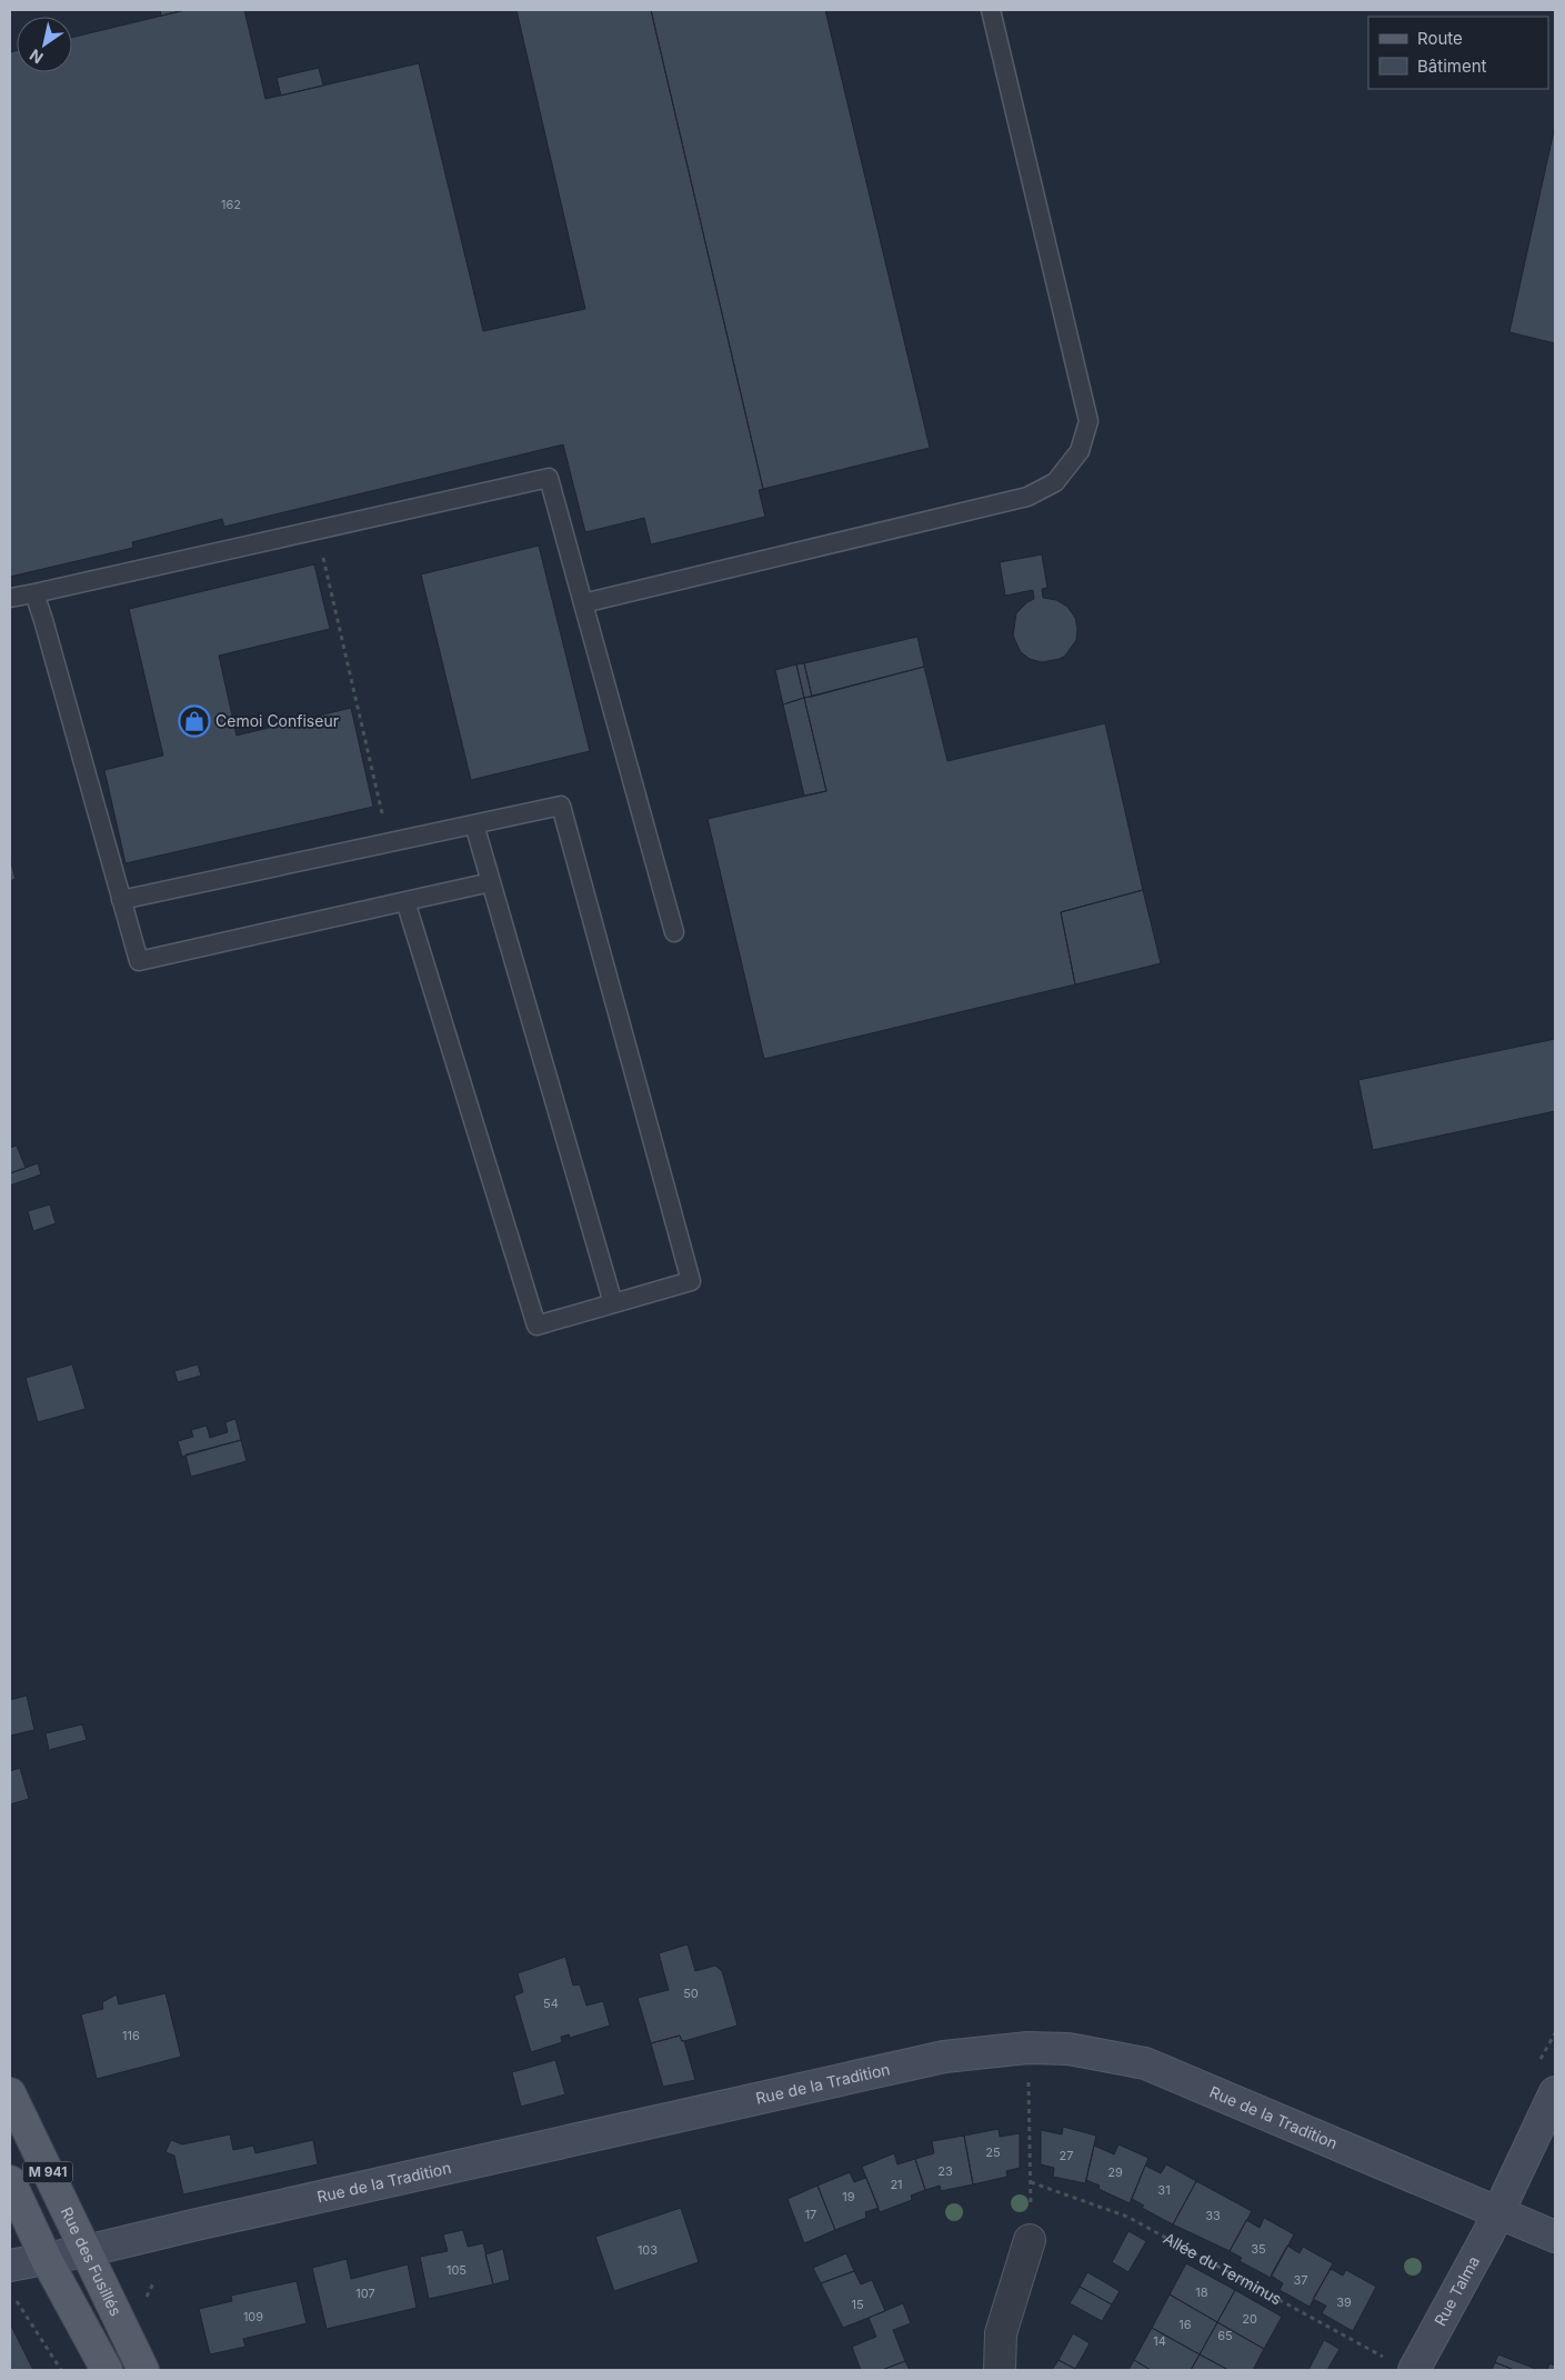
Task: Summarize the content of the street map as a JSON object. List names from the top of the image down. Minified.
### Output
{"streets":{"main road":["M 941","Rue des Fusillés"],"street":["Rue de la Tradition","Rue Talma"],"path":["Allée du Terminus"]},"crossings":[["Rue de la Tradition","Rue des Fusillés"],["Rue de la Tradition","Rue Talma"],["Allée du Terminus","Rue Talma"]],"places":{"shop":["Cemoi Confiseur"]},"house_numbers":["162","50","54","116","25","27","23","29","21","31","19","17","33","35","103","105","37","18","107","39","15","109","20","16","65","14"],"legend":["Route","Bâtiment"],"north":"bottom left"}
